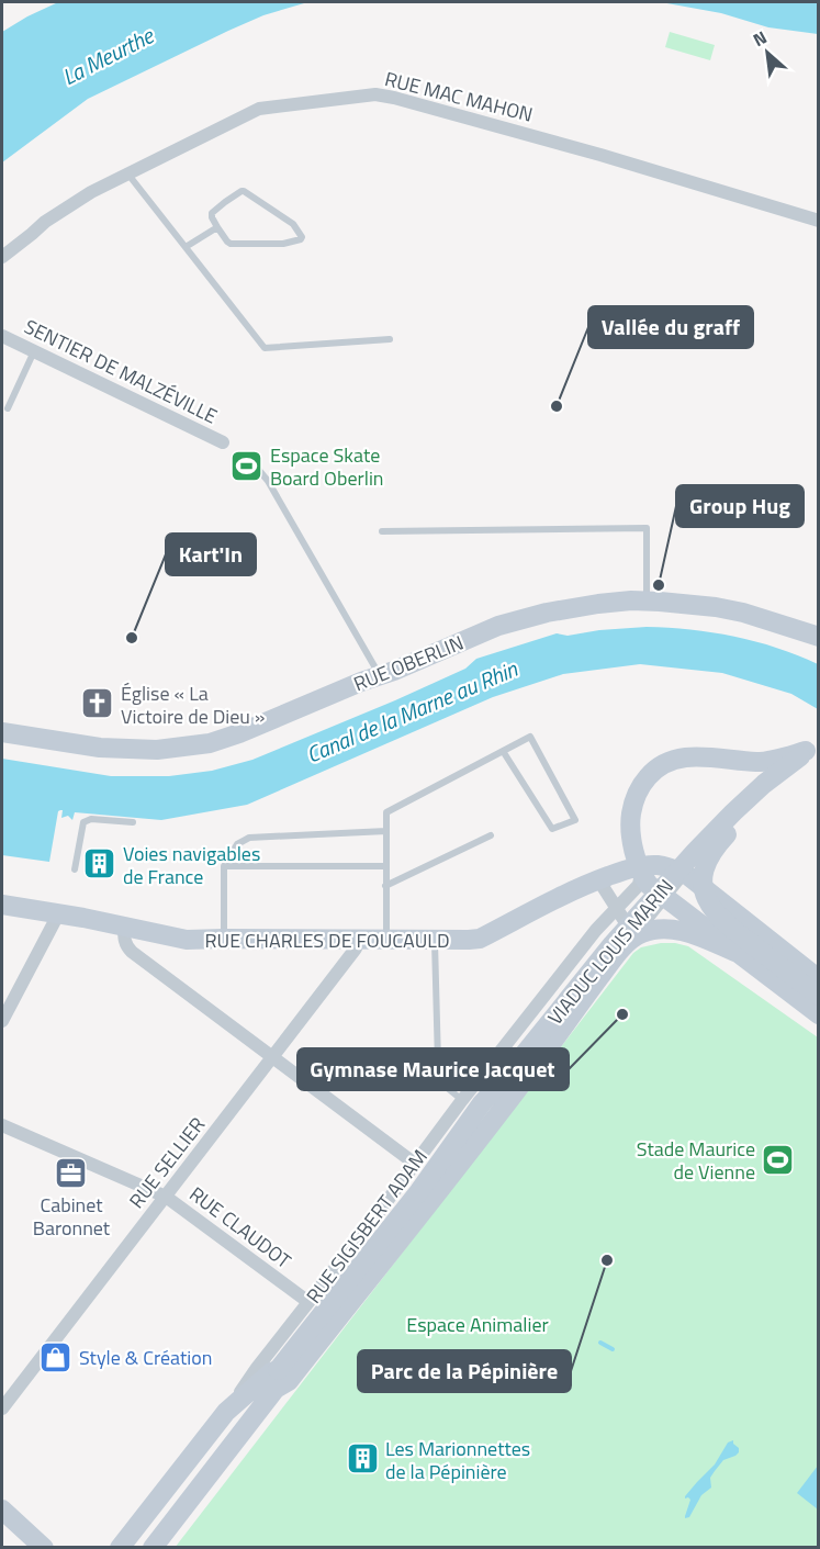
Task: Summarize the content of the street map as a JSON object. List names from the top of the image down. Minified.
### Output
{"streets":{"main road":["RUE OBERLIN","RUE CHARLES DE FOUCAULD","VIADUC LOUIS MARIN","RUE SIGISBERT ADAM"],"street":["RUE MAC MAHON","SENTIER DE MALZÉVILLE","RUE SELLIER","RUE CLAUDOT"]},"crossings":[["RUE CHARLES DE FOUCAULD","RUE SELLIER"],["RUE CHARLES DE FOUCAULD","RUE SIGISBERT ADAM"],["VIADUC LOUIS MARIN","RUE SIGISBERT ADAM"],["RUE SELLIER","RUE CLAUDOT"],["RUE SIGISBERT ADAM","RUE CLAUDOT"]],"water":["La Meurthe","Canal de la Marne au Rhin"],"parks":["Espace Animalier"],"places":{"other":["Vallée du graff","Group Hug","Kart'In","Gymnase Maurice Jacquet","Parc de la Pépinière"],"sports":["Espace Skate Board Oberlin","Stade Maurice de Vienne"],"church":["Église « La Victoire de Dieu »"],"building":["Voies navigables de France","Les Marionnettes de la Pépinière"],"office":["Cabinet Baronnet"],"shop":["Style & Création"]},"north":"top left"}
